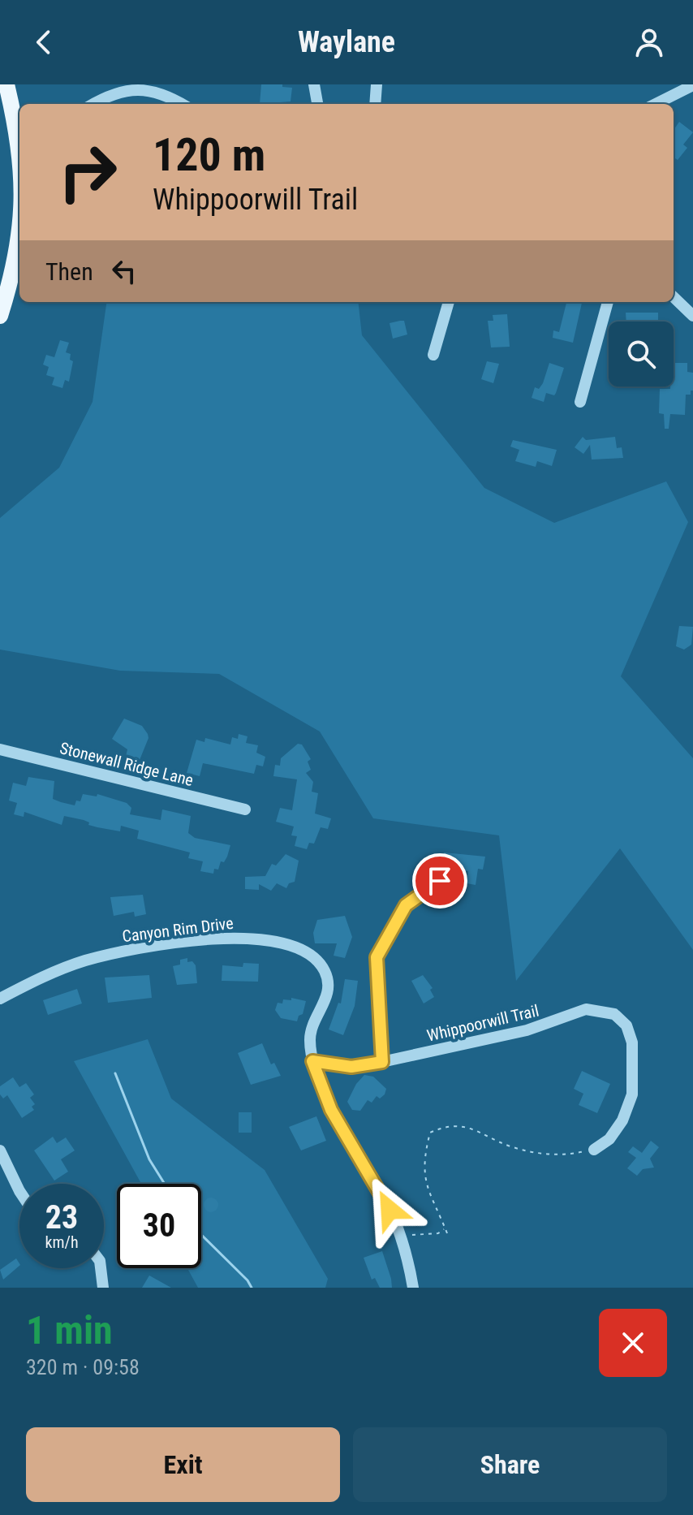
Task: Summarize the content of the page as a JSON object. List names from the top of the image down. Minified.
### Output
{"streets":{"street":["Stonewall Ridge Lane","Canyon Rim Drive","Whippoorwill Trail"]},"crossings":[["Canyon Rim Drive","Whippoorwill Trail"]],"page":{"header":"Waylane","turn":["120 m","Whippoorwill Trail"],"then":"Then","speed":"23 km/h","limit":"30","heading":["1 min","320 m · 09:58"],"buttons":["Exit","Share"]}}
